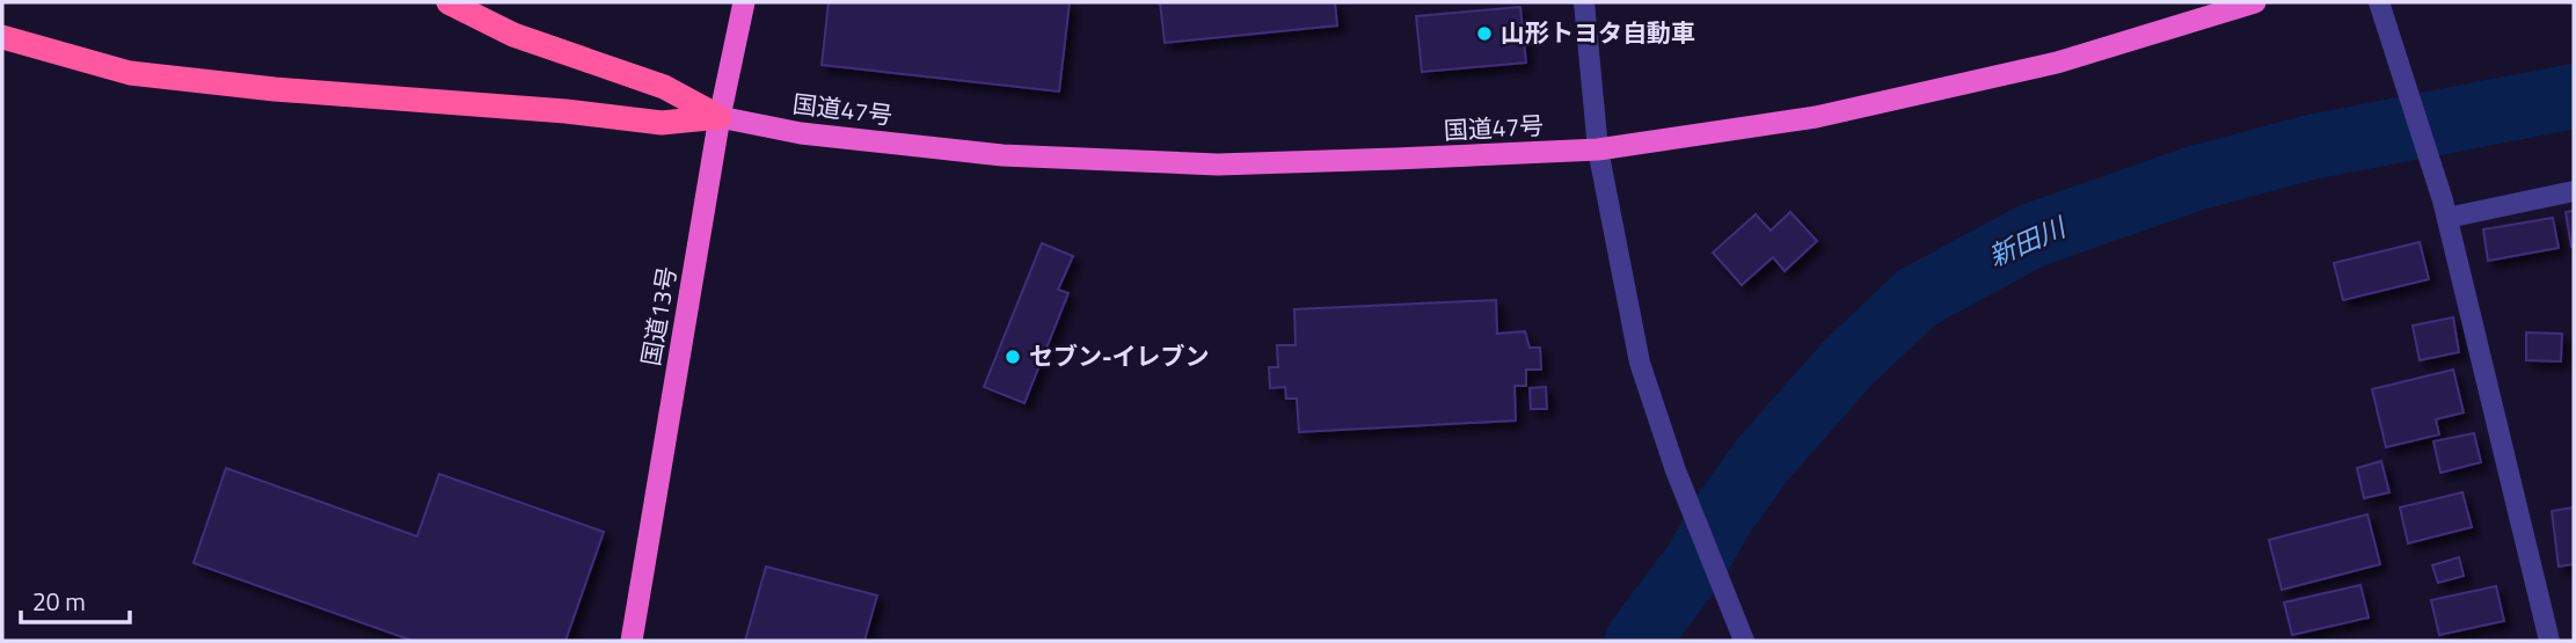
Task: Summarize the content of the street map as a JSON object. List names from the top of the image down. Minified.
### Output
{"streets":{"highway":["国道47号","国道13号"]},"crossings":[["国道47号","国道13号"]],"water":["新田川"],"places":["山形トヨタ自動車","セブン-イレブン"],"scale_bar":"20 m"}
